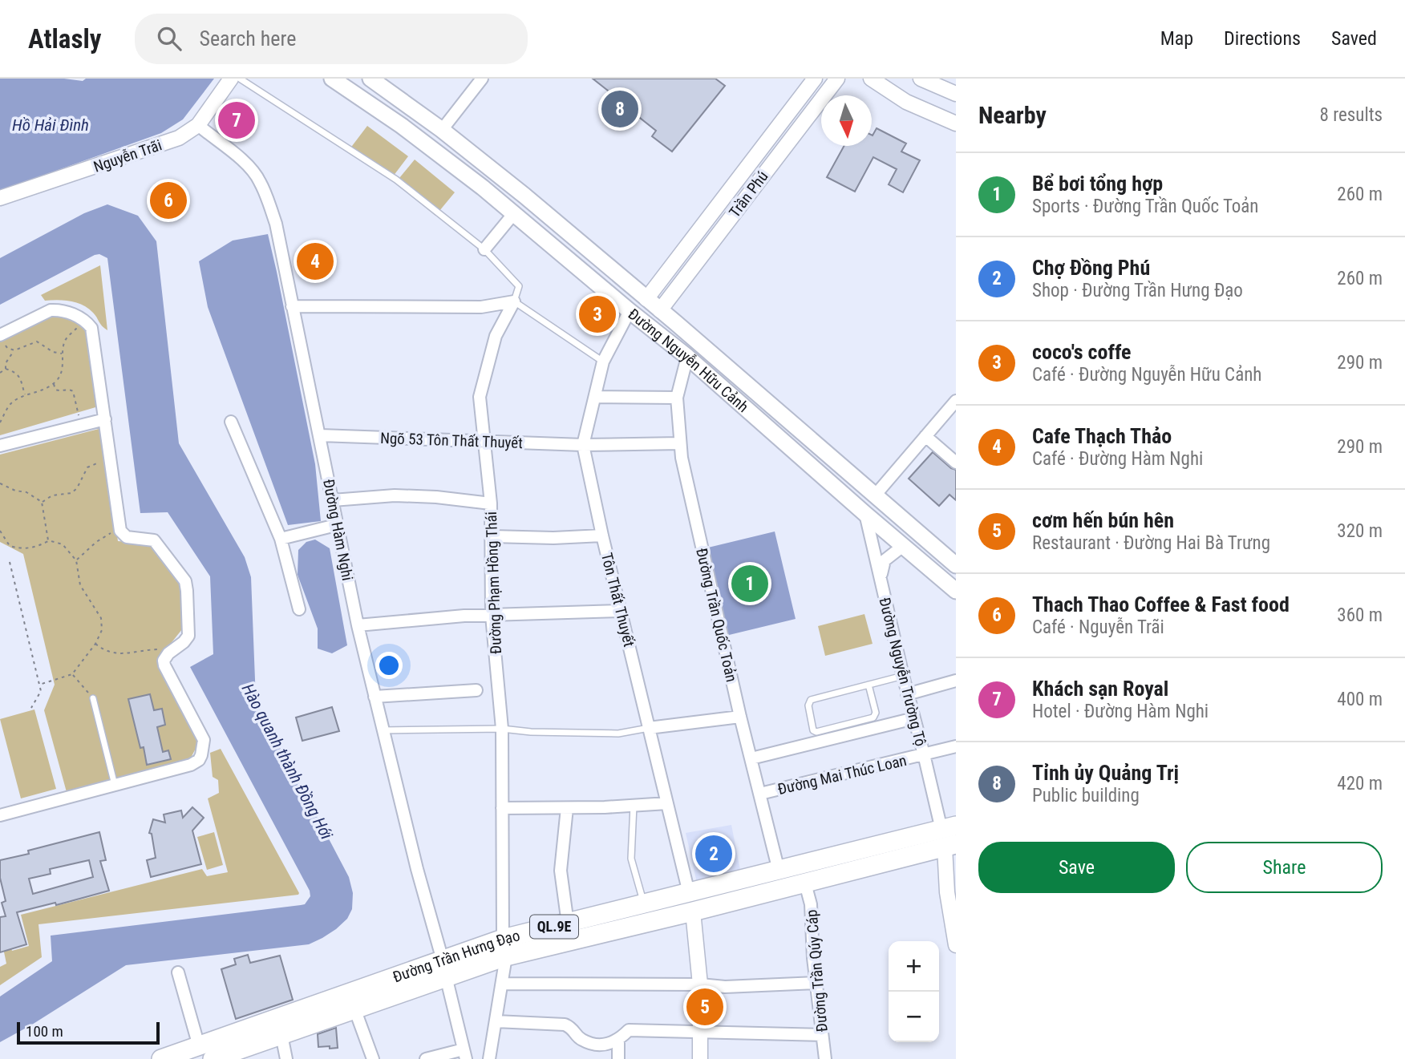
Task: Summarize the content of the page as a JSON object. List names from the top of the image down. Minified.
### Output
{"streets":{"main road":["Đường Nguyễn Hữu Cảnh","QL.9E","Đường Trần Hưng Đạo"],"street":["Nguyễn Trãi","Trần Phú","Ngõ 53 Tôn Thất Thuyết","Đường Hàm Nghi","Đường Phạm Hồng Thái","Tôn Thất Thuyết","Đường Trần Quốc Toản","Đường Nguyễn Trường Tộ","Đường Mai Thúc Loan","Đường Trần Qúy Cáp"]},"crossings":[["Nguyễn Trãi","Đường Hàm Nghi"],["Trần Phú","Đường Nguyễn Hữu Cảnh"],["Đường Nguyễn Hữu Cảnh","Tôn Thất Thuyết"],["Đường Nguyễn Hữu Cảnh","Đường Trần Quốc Toản"],["Đường Nguyễn Hữu Cảnh","Đường Nguyễn Trường Tộ"],["Ngõ 53 Tôn Thất Thuyết","Đường Hàm Nghi"],["Ngõ 53 Tôn Thất Thuyết","Đường Phạm Hồng Thái"],["Ngõ 53 Tôn Thất Thuyết","Tôn Thất Thuyết"],["Ngõ 53 Tôn Thất Thuyết","Đường Trần Quốc Toản"],["Đường Hàm Nghi","Đường Trần Hưng Đạo"],["Đường Phạm Hồng Thái","Đường Trần Hưng Đạo"],["Tôn Thất Thuyết","Đường Trần Hưng Đạo"],["Đường Trần Quốc Toản","Đường Mai Thúc Loan"],["Đường Trần Quốc Toản","Đường Trần Hưng Đạo"],["Đường Nguyễn Trường Tộ","Đường Mai Thúc Loan"],["Đường Nguyễn Trường Tộ","Đường Trần Hưng Đạo"],["Đường Trần Hưng Đạo","Đường Trần Qúy Cáp"]],"water":["Hồ Hải Đình","Hào quanh thành Đồng Hới"],"scale_bar":"100 m","north":"bottom","page":{"header":"Atlasly","search":"Search here","nav":["Map","Directions","Saved"],"heading":["Nearby","8 results"],"pins":["8","7","6","4","3","1","2","5"],"list":[{"mark":"1","name":"Bể bơi tổng hợp","note":"Sports · Đường Trần Quốc Toản","value":"260 m"},{"mark":"2","name":"Chợ Đồng Phú","note":"Shop · Đường Trần Hưng Đạo","value":"260 m"},{"mark":"3","name":"coco's coffe","note":"Café · Đường Nguyễn Hữu Cảnh","value":"290 m"},{"mark":"4","name":"Cafe Thạch Thảo","note":"Café · Đường Hàm Nghi","value":"290 m"},{"mark":"5","name":"cơm hến bún hên","note":"Restaurant · Đường Hai Bà Trưng","value":"320 m"},{"mark":"6","name":"Thach Thao Coffee & Fast food","note":"Café · Nguyễn Trãi","value":"360 m"},{"mark":"7","name":"Khách sạn Royal","note":"Hotel · Đường Hàm Nghi","value":"400 m"},{"mark":"8","name":"Tỉnh ủy Quảng Trị","note":"Public building","value":"420 m"}],"buttons":["Save","Share"],"map_buttons":["+","−"],"scale":"100 m"}}
